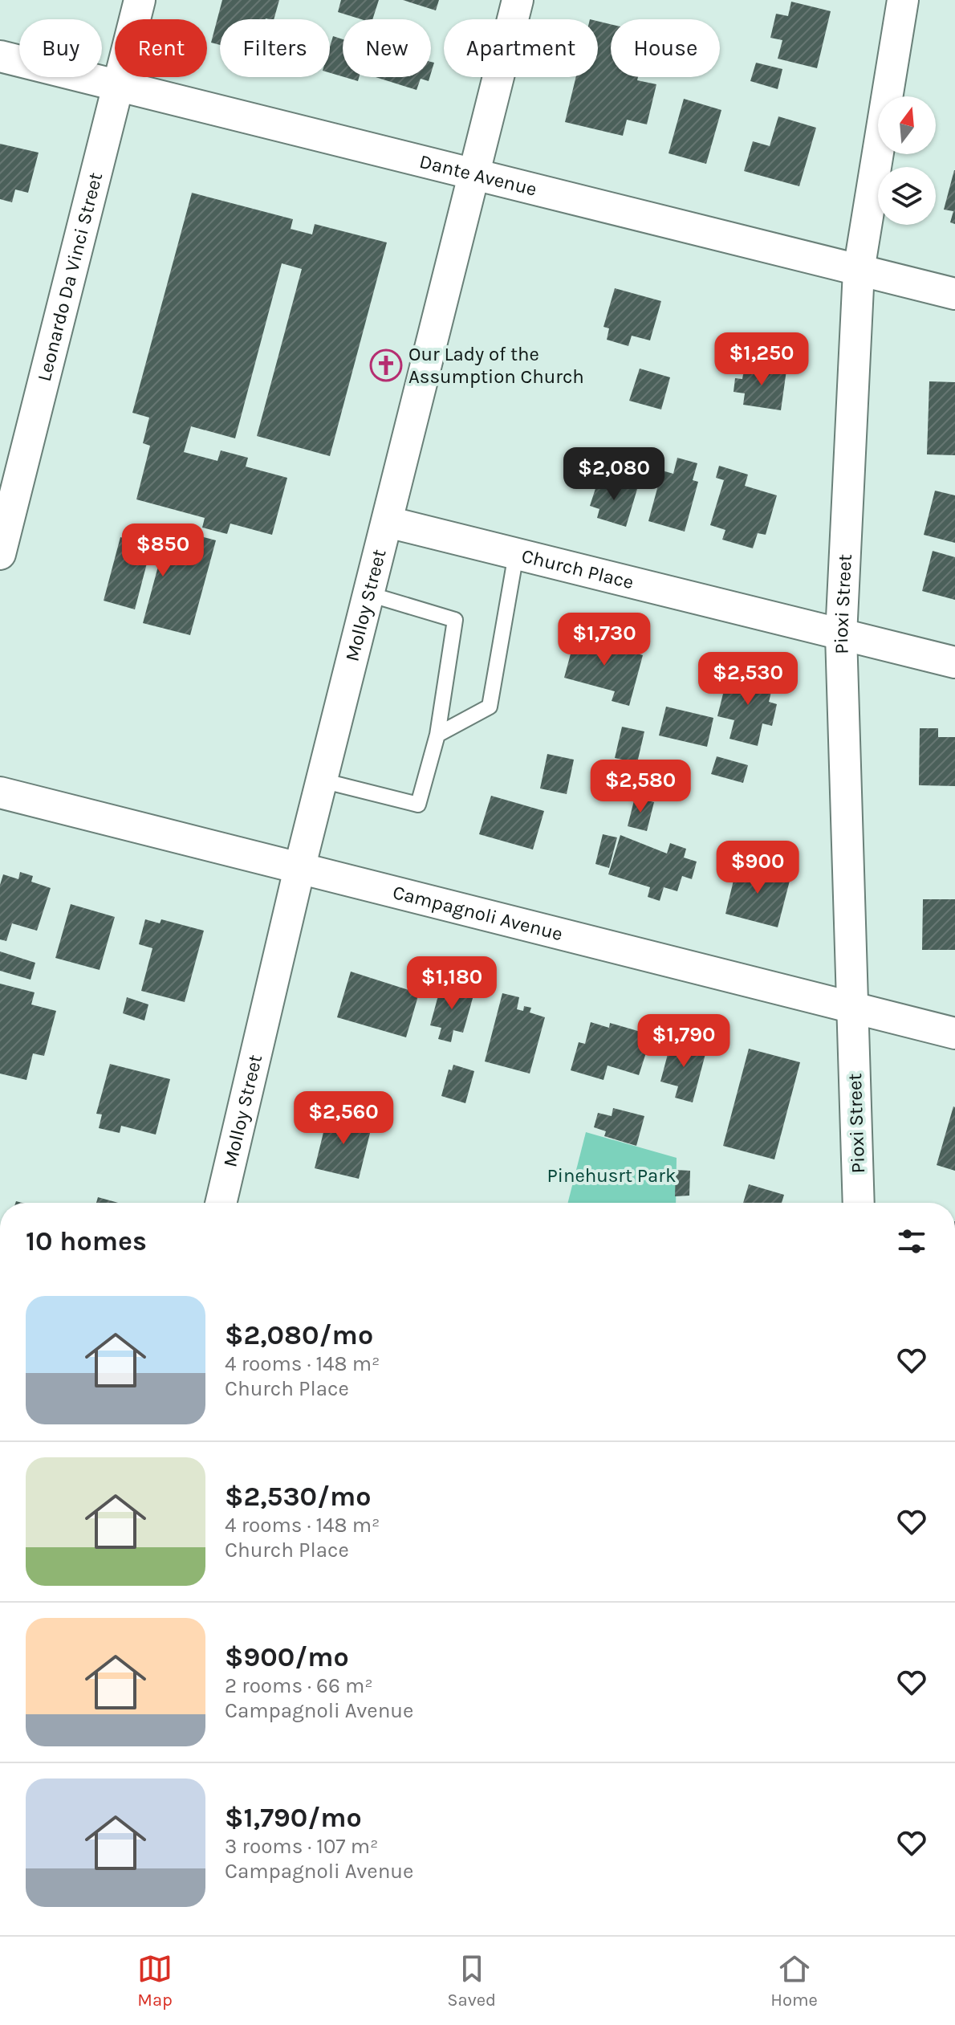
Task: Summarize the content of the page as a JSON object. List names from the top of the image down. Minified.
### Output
{"streets":{"street":["Dante Avenue","Leonardo Da Vinci Street","Church Place","Pioxi Street","Molloy Street","Campagnoli Avenue"]},"crossings":[["Dante Avenue","Leonardo Da Vinci Street"],["Dante Avenue","Pioxi Street"],["Dante Avenue","Molloy Street"],["Church Place","Pioxi Street"],["Church Place","Molloy Street"],["Pioxi Street","Campagnoli Avenue"],["Molloy Street","Campagnoli Avenue"]],"parks":["Pinehusrt Park"],"places":{"church":["Our Lady of the Assumption Church"]},"north":"top","page":{"chip":["Buy","Rent","Filters","New","Apartment","House"],"price":["$1,250","$2,080","$850","$1,730","$2,530","$2,580","$900","$1,180","$1,790","$2,560"],"heading":"10 homes","list":[{"name":"$2,080/mo","note":"4 rooms · 148 m² · Church Place"},{"name":"$2,530/mo","note":"4 rooms · 148 m² · Church Place"},{"name":"$900/mo","note":"2 rooms · 66 m² · Campagnoli Avenue"},{"name":"$1,790/mo","note":"3 rooms · 107 m² · Campagnoli Avenue"}],"tabs":["Map","Saved","Home"]}}
